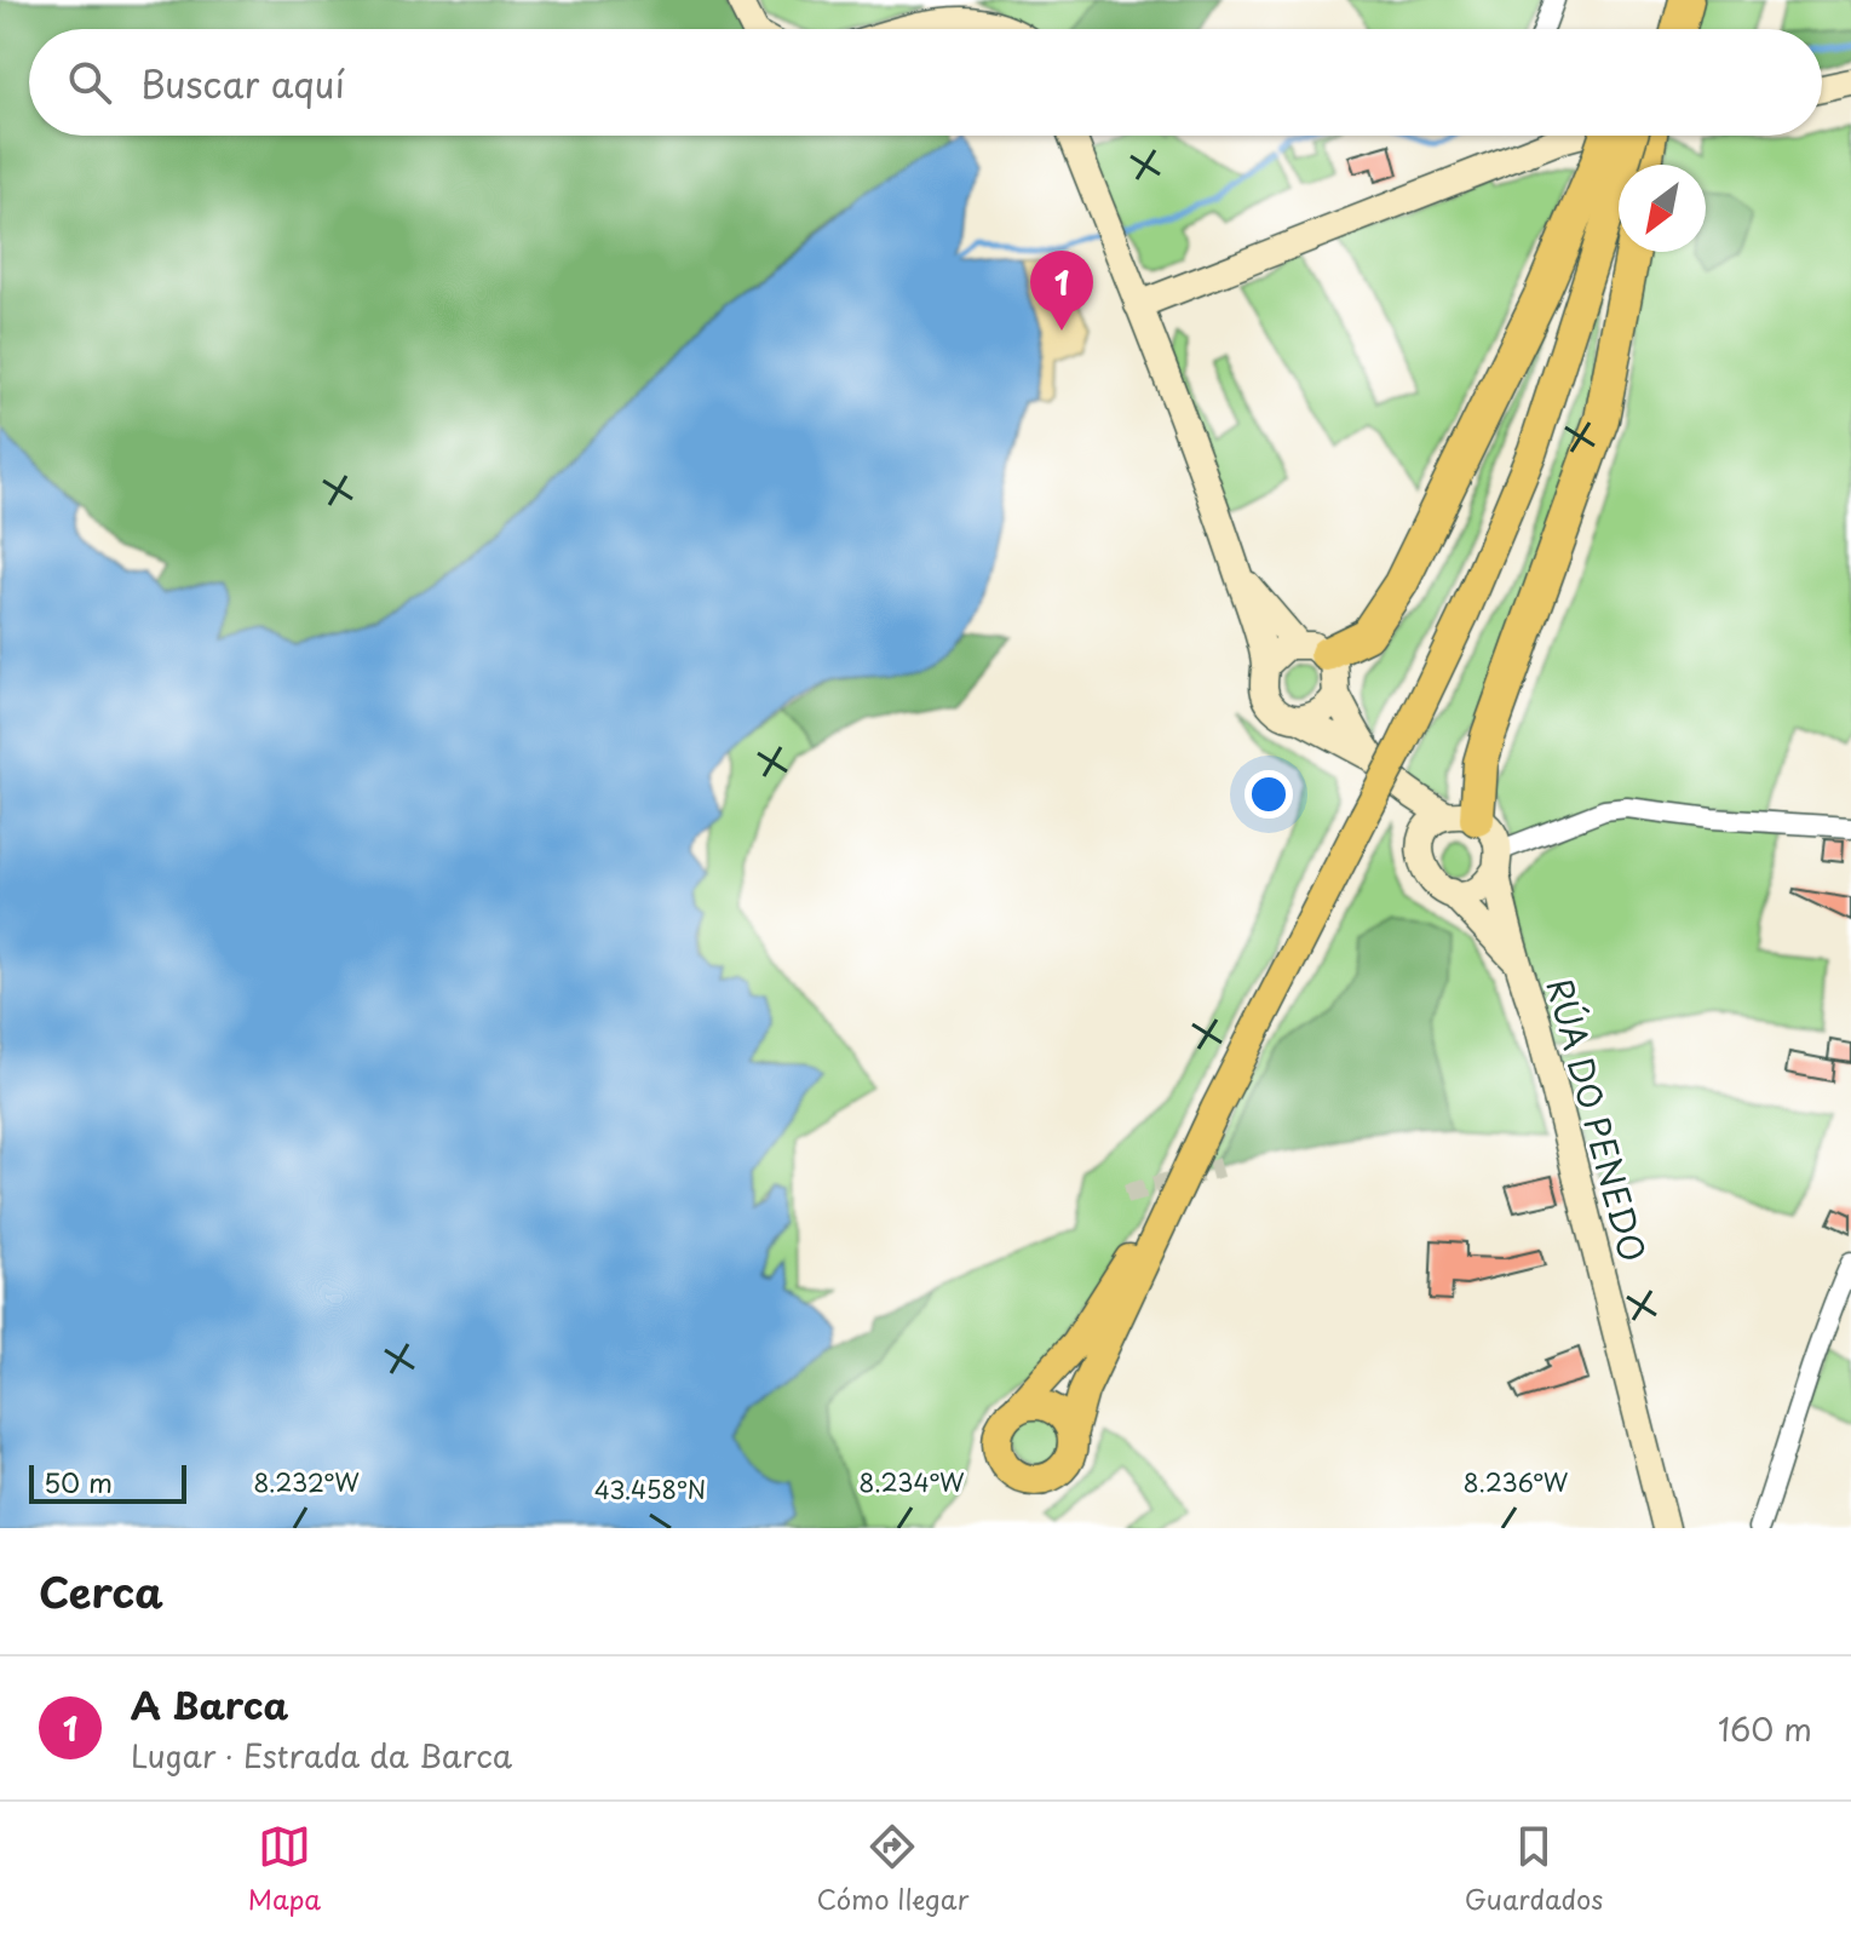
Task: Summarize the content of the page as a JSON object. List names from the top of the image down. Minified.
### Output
{"streets":{"street":["RÚA DO PENEDO"]},"scale_bar":"50 m","north":"bottom left","page":{"search":"Buscar aquí","pins":"1","scale":"50 m","heading":"Cerca","list":[{"mark":"1","name":"A Barca","note":"Lugar · Estrada da Barca","value":"160 m"}],"nav":["Mapa","Cómo llegar","Guardados"]},"coordinates":["8.232°W","8.234°W","8.236°W","43.458°N"]}
